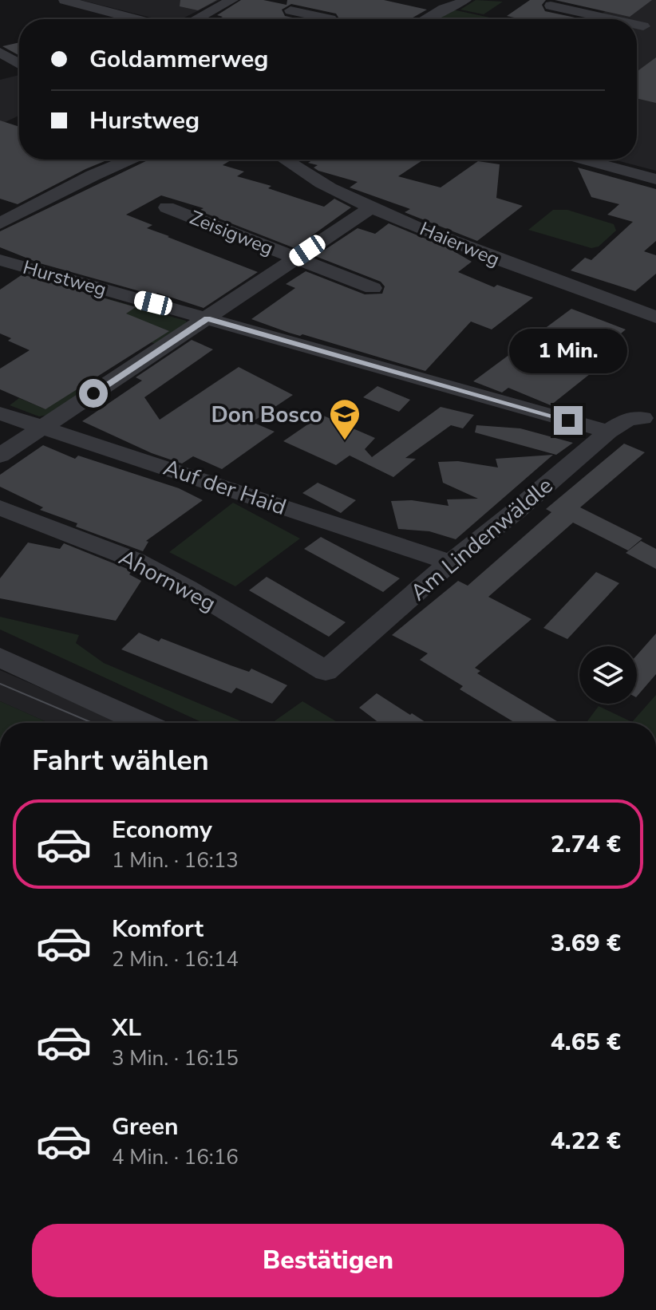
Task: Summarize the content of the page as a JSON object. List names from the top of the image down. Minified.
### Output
{"streets":{"street":["Zeisigweg","Haierweg","Hurstweg","Auf der Haid","Am Lindenwäldle","Ahornweg"]},"crossings":[["Hurstweg","Am Lindenwäldle"],["Auf der Haid","Am Lindenwäldle"],["Am Lindenwäldle","Ahornweg"]],"places":{"school or university":["Don Bosco"]},"page":{"banner":["Goldammerweg","Hurstweg"],"bubble":"1 Min.","heading":"Fahrt wählen","list":[{"name":"Economy","note":"1 Min. · 16:13","value":"2.74 €"},{"name":"Komfort","note":"2 Min. · 16:14","value":"3.69 €"},{"name":"XL","note":"3 Min. · 16:15","value":"4.65 €"},{"name":"Green","note":"4 Min. · 16:16","value":"4.22 €"}],"buttons":"Bestätigen"}}
